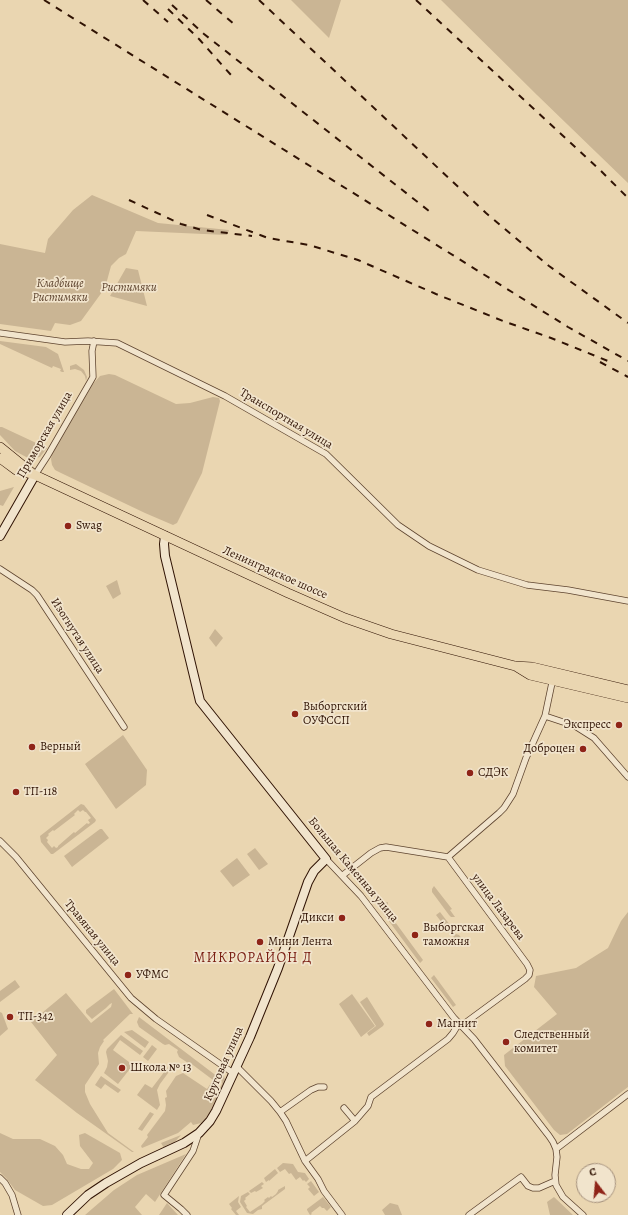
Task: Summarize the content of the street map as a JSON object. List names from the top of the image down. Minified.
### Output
{"streets":{"main road":["Ленинградское шоссе"],"street":["Транспортная улица","Приморская улица","Изогнутая улица","Большая Каменная улица","улица Лазарева","Травяная улица","Круговая улица"]},"crossings":[["Транспортная улица","Приморская улица"],["Приморская улица","Ленинградское шоссе"],["Ленинградское шоссе","Большая Каменная улица"],["Большая Каменная улица","улица Лазарева"],["Большая Каменная улица","Круговая улица"],["Травяная улица","Круговая улица"]],"districts":["МИКРОРАЙОН Д"],"parks":["Кладбище Ристимяки","Ристимяки"],"places":["Swag","Выборгский ОУФССП","Экспресс","Верный","Доброцен","СДЭК","ТП-118","Дикси","Выборгская таможня","Мини Лента","УФМС","ТП-342","Магнит","Следственный комитет","Школа № 13"],"north":"top"}
